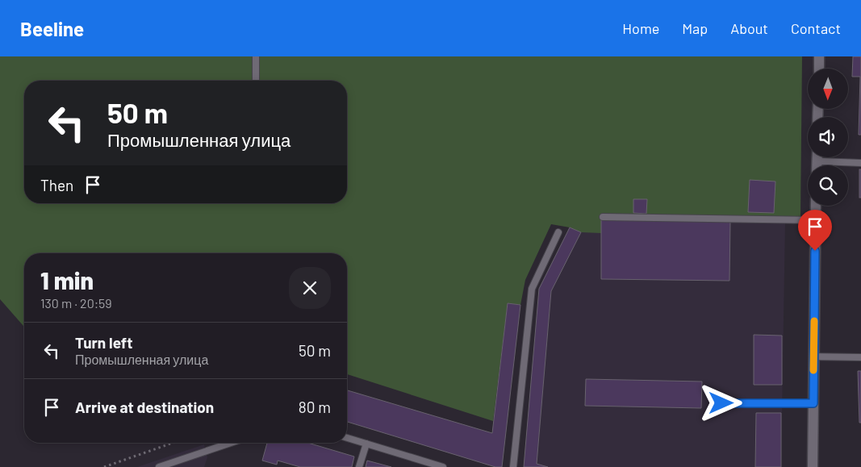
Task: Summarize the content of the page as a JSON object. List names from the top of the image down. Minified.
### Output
{"north":"bottom","page":{"header":"Beeline","nav":["Home","Map","About","Contact"],"turn":["50 m","Промышленная улица"],"then":"Then","heading":["1 min","130 m · 20:59"],"list":[{"name":"Turn left","note":"Промышленная улица","value":"50 m"},{"name":"Arrive at destination","value":"80 m"}]}}
